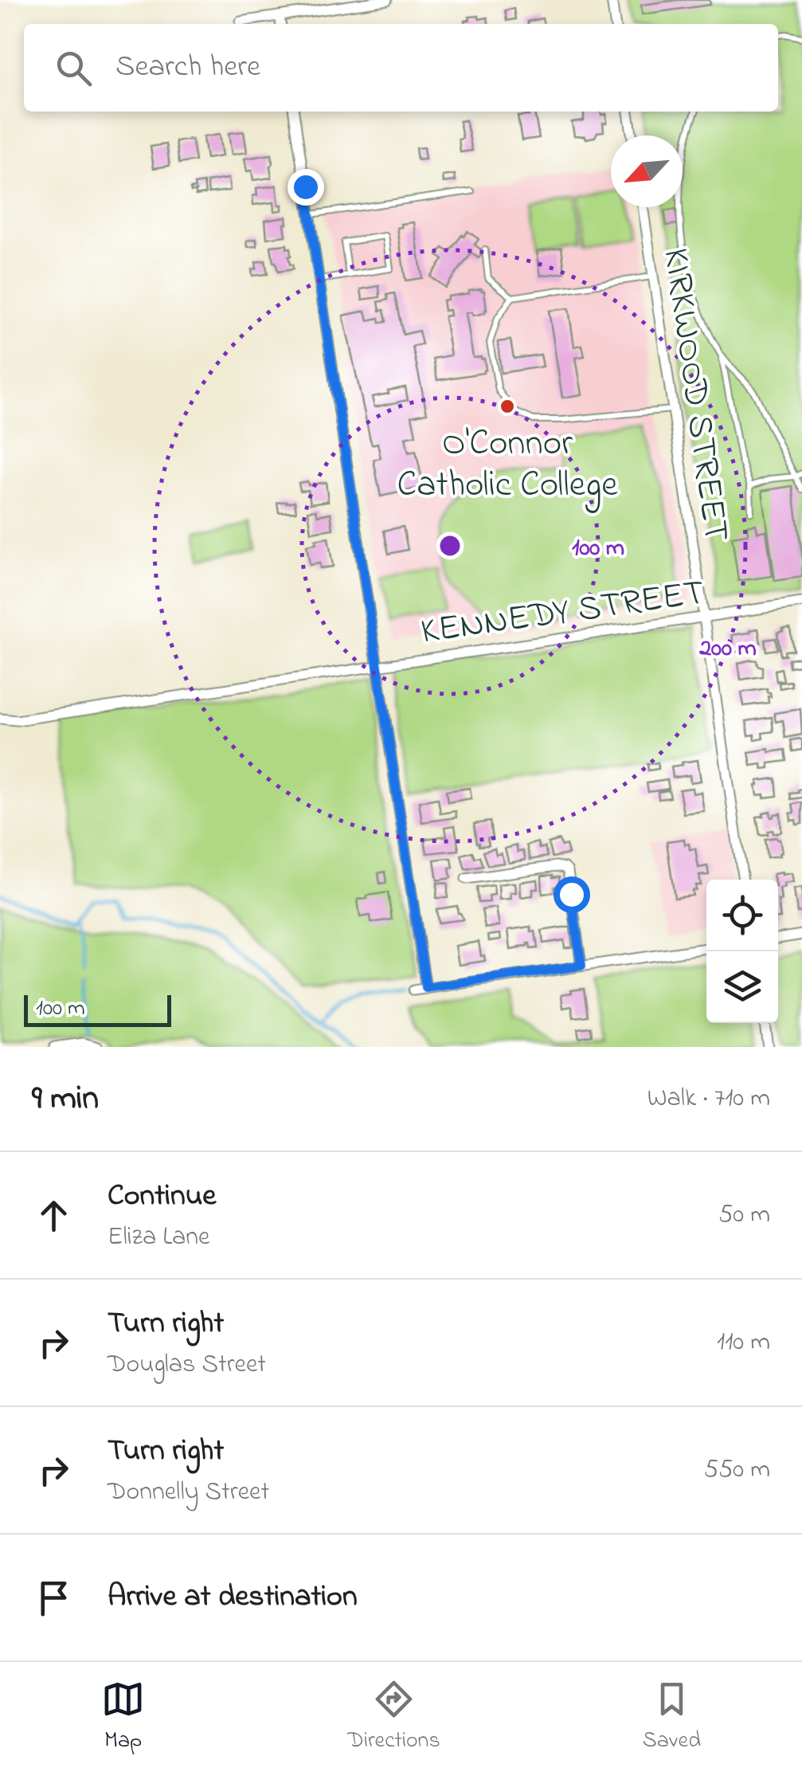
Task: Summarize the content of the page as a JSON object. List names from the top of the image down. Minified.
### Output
{"streets":{"street":["KIRKWOOD STREET","KENNEDY STREET"]},"crossings":[["KIRKWOOD STREET","KENNEDY STREET"]],"places":["O'Connor Catholic College"],"scale_bar":"100 m","north":"bottom left","page":{"search":"Search here","scale":"100 m","heading":["9 min","Walk · 710 m"],"list":[["Continue","Eliza Lane","50 m"],["Turn right","Douglas Street","110 m"],["Turn right","Donnelly Street","550 m"],"Arrive at destination"],"nav":["Map","Directions","Saved"]},"rings":["100 m","200 m"]}
